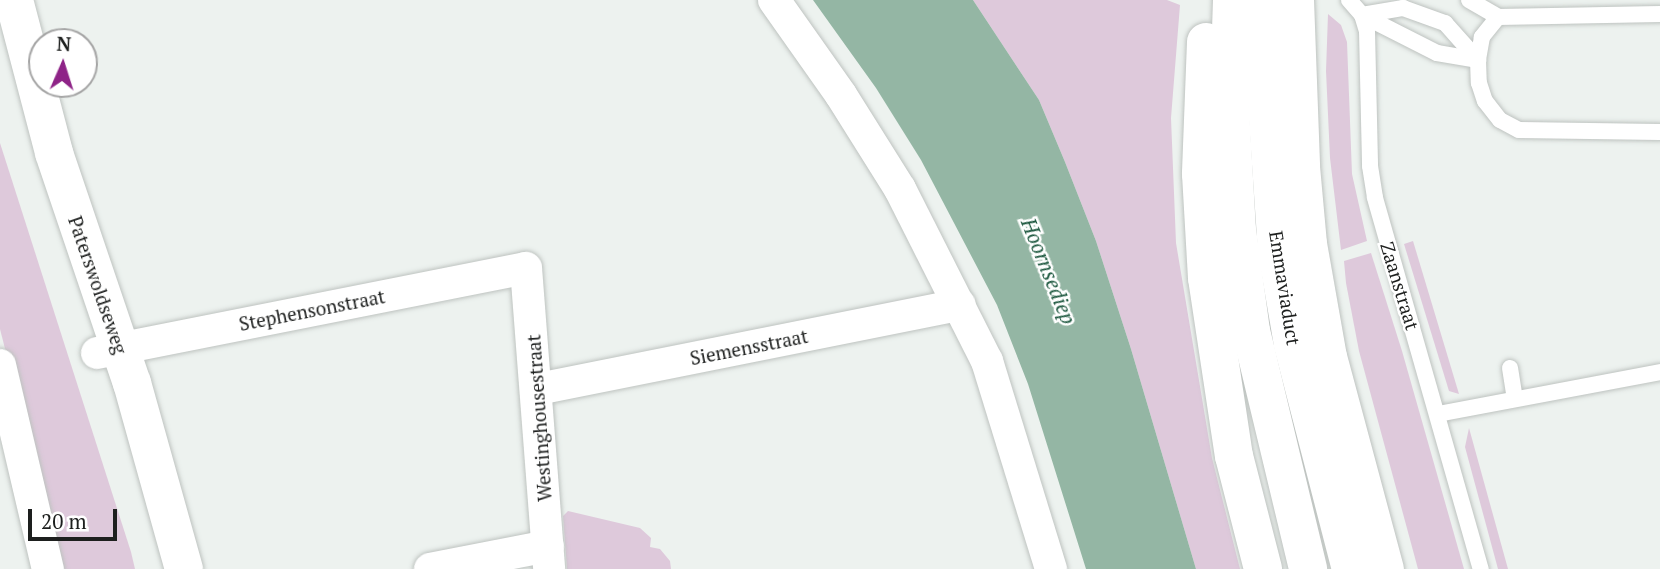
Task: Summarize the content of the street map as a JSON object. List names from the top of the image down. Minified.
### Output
{"streets":{"main road":["Paterswoldseweg","Emmaviaduct"],"street":["Stephensonstraat","Siemensstraat","Westinghousestraat"],"lane":["Zaanstraat"]},"crossings":[["Paterswoldseweg","Stephensonstraat"],["Stephensonstraat","Westinghousestraat"],["Siemensstraat","Westinghousestraat"]],"water":["Hoornsediep"],"scale_bar":"20 m","north":"top"}
